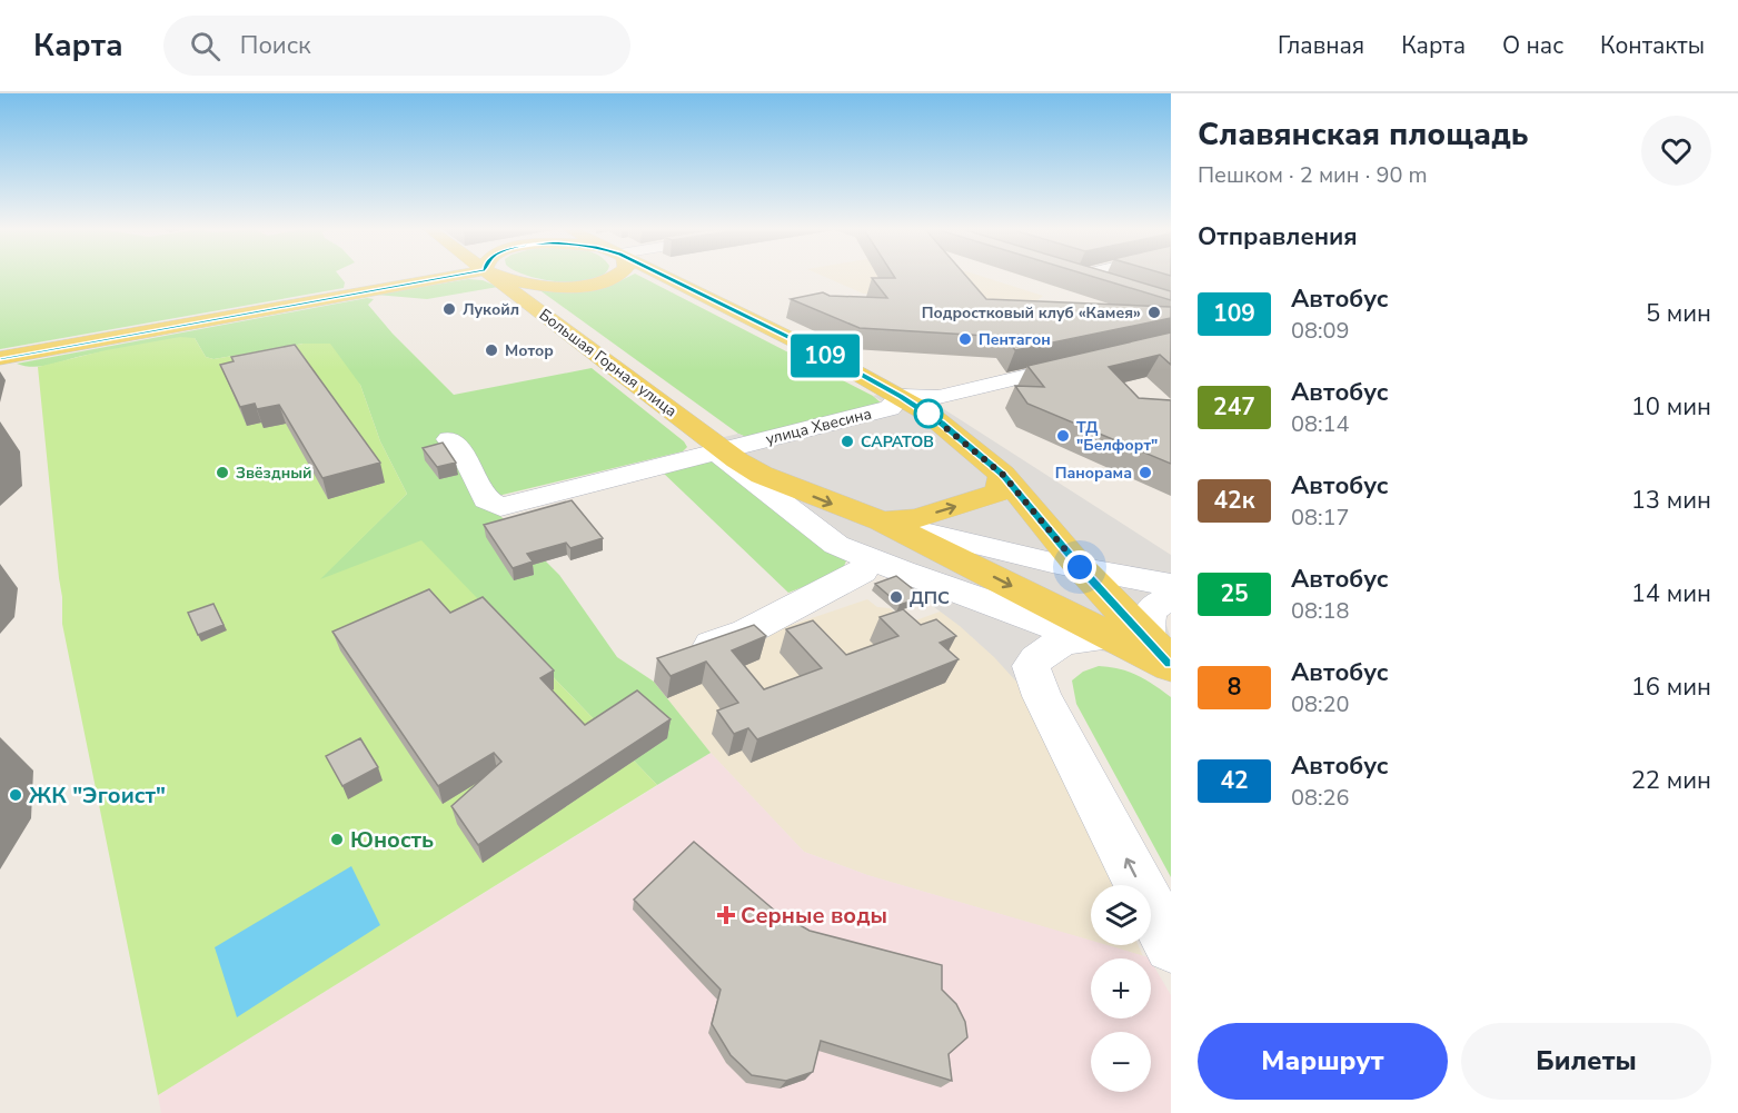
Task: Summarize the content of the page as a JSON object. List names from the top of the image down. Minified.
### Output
{"streets":{"street":["улица Хвесина"]},"places":{"other":["Лукойл","Подростковый клуб «Камея»","Пентагон","Мотор","ТД \"Белфорт\"","САРАТОВ","Звёздный","Панорама","ДПС","ЖК \"Эгоист\"","Юность"],"health":["Серные воды"]},"lines":["bus line 109"],"page":{"header":"Карта","search":"Поиск","nav":["Главная","Карта","О нас","Контакты"],"on_map":"109","heading":[["Славянская площадь","Пешком · 2 мин · 90 m"],"Отправления"],"list":[{"mark":"109","name":"Автобус","note":"08:09","value":"5 мин"},{"mark":"247","name":"Автобус","note":"08:14","value":"10 мин"},{"mark":"42к","name":"Автобус","note":"08:17","value":"13 мин"},{"mark":"25","name":"Автобус","note":"08:18","value":"14 мин"},{"mark":"8","name":"Автобус","note":"08:20","value":"16 мин"},{"mark":"42","name":"Автобус","note":"08:26","value":"22 мин"}],"map_buttons":["+","−"],"buttons":["Маршрут","Билеты"]}}
